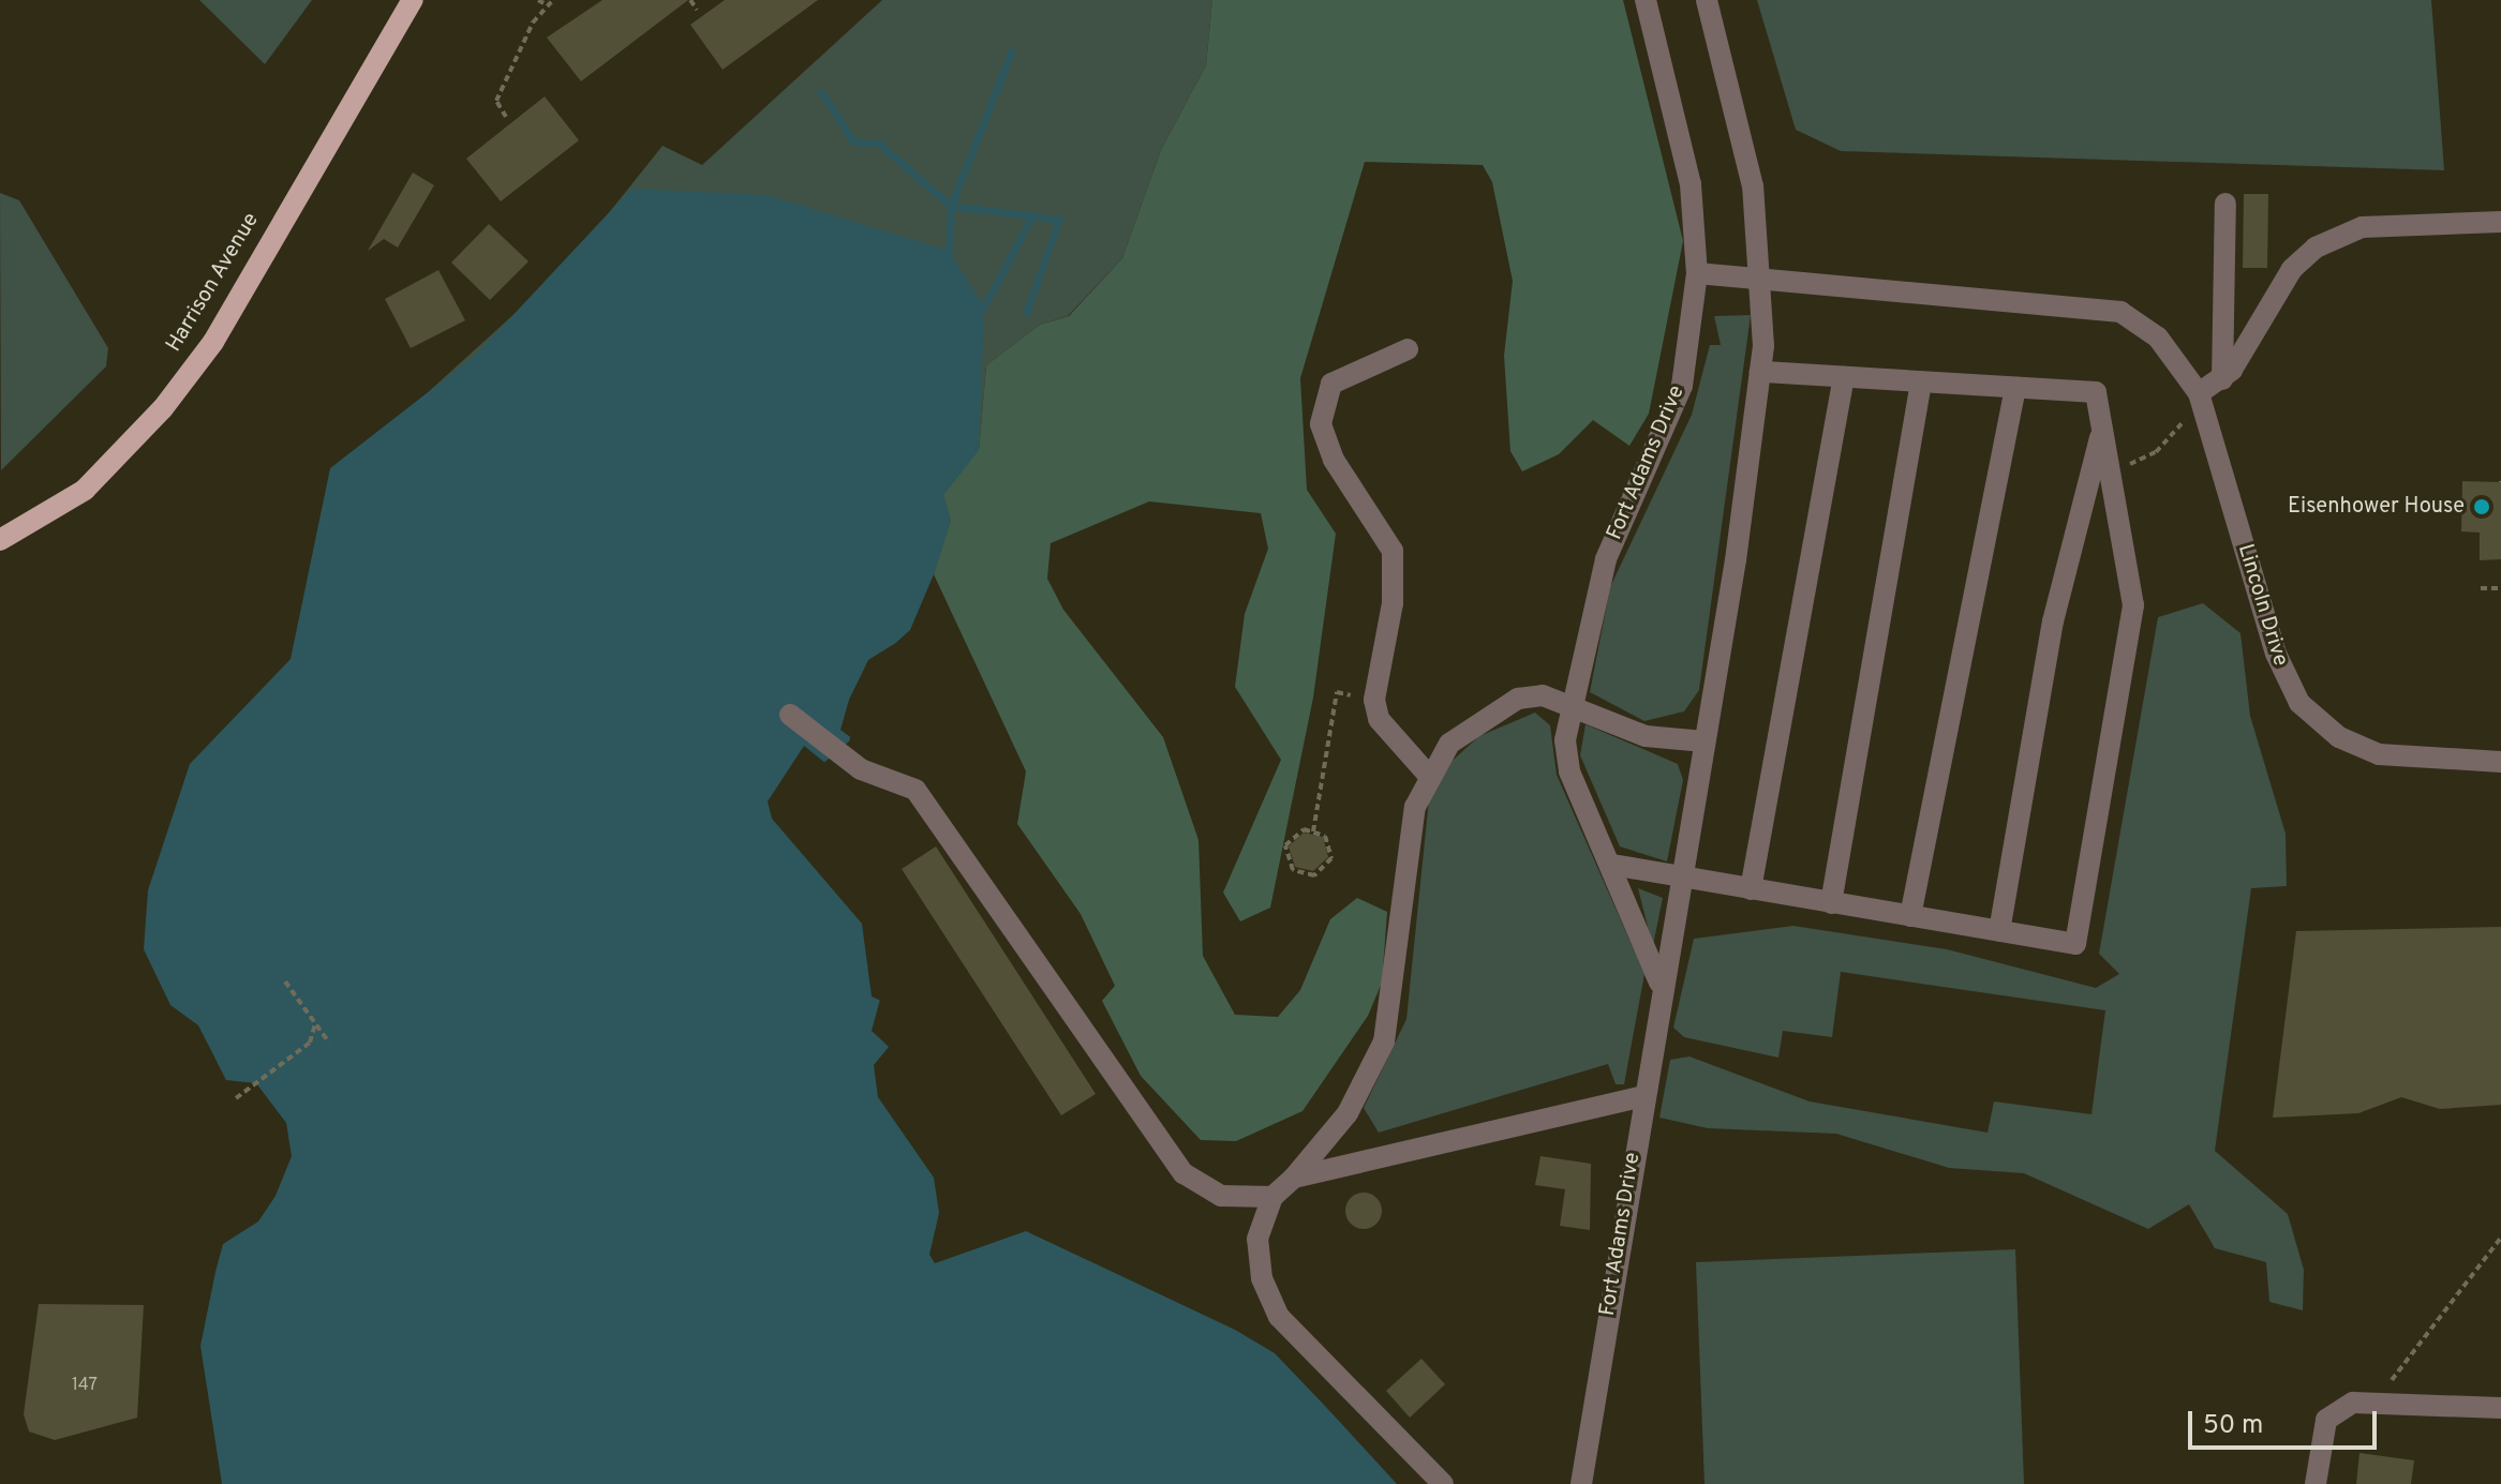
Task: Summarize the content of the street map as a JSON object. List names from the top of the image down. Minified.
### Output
{"streets":{"main road":["Harrison Avenue"],"street":["Fort Adams Drive","Lincoln Drive"]},"crossings":[["Fort Adams Drive","Lincoln Drive"]],"places":["Eisenhower House"],"house_numbers":["147"],"scale_bar":"50 m"}
